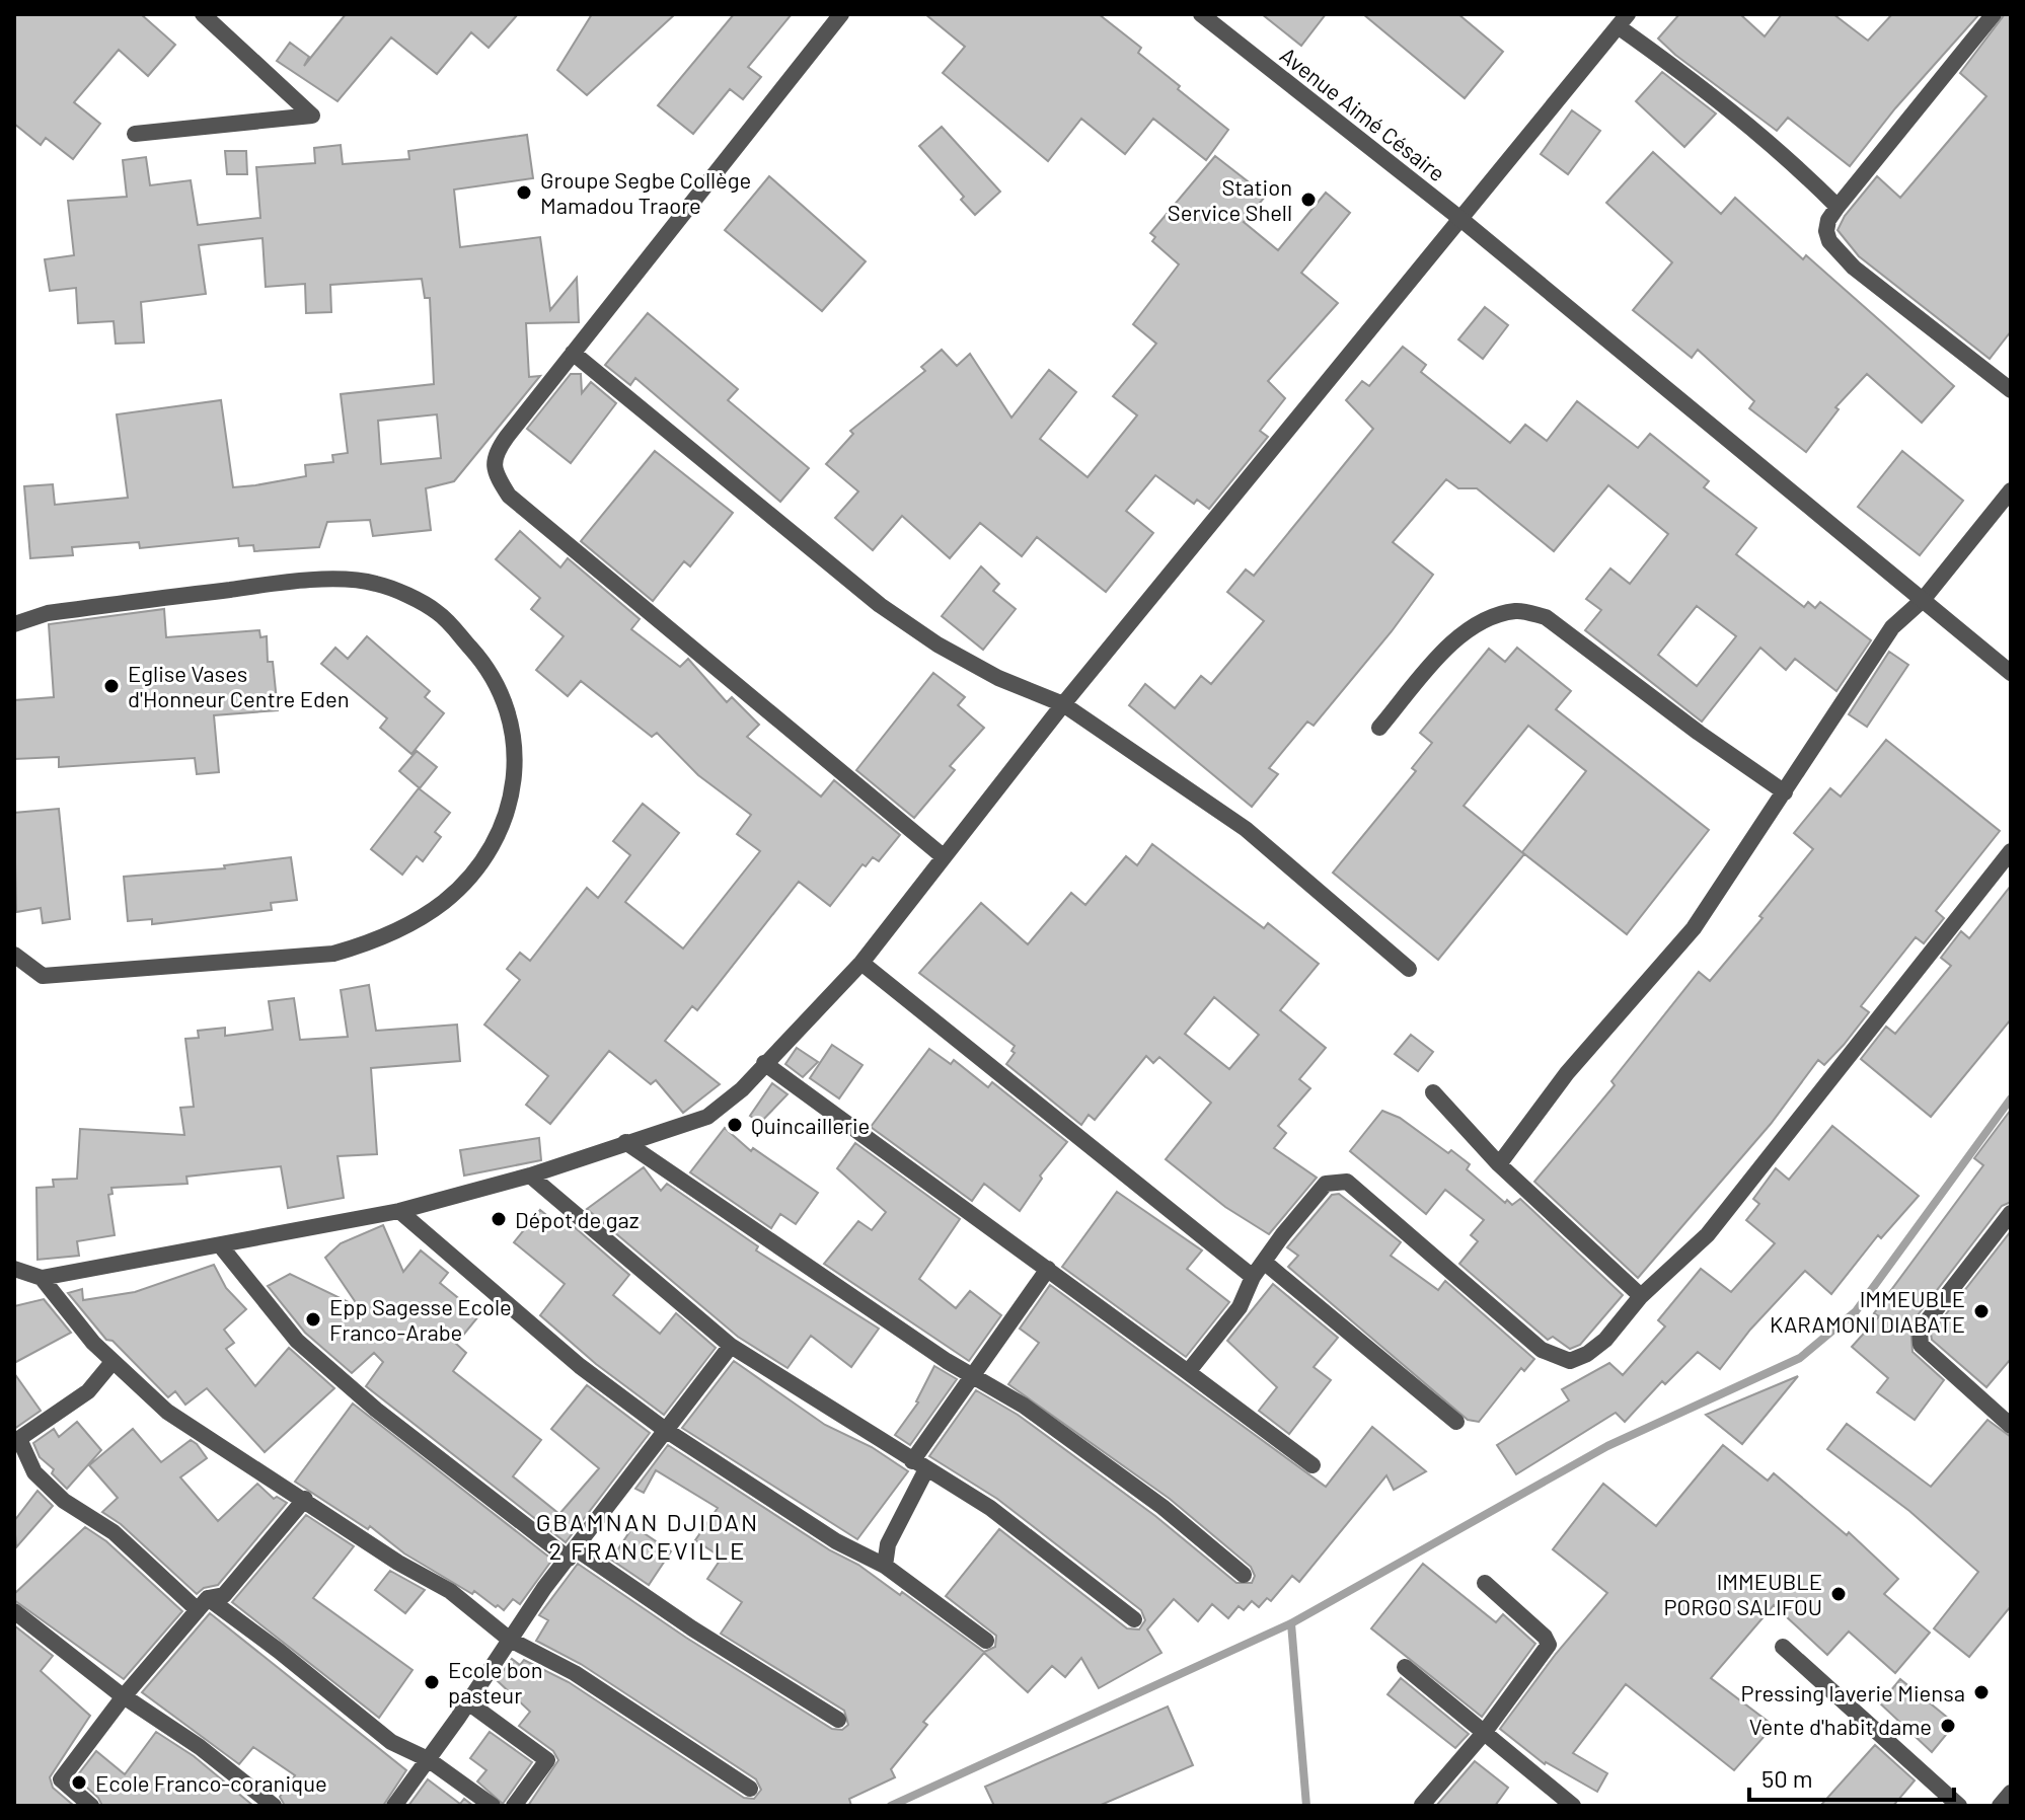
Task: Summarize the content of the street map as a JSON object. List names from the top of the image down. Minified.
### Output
{"streets":{"street":["Avenue Aimé Césaire"]},"districts":["GBAMNAN DJIDAN 2 FRANCEVILLE"],"places":["Groupe Segbe Collège Mamadou Traore","Station Service Shell","Eglise Vases d'Honneur Centre Eden","Quincaillerie","Dépot de gaz","IMMEUBLE KARAMONI DIABATE","Epp Sagesse Ecole Franco-Arabe","IMMEUBLE PORGO SALIFOU","Ecole bon pasteur","Pressing laverie Miensa","Vente d'habit dame","Ecole Franco-coranique"],"scale_bar":"50 m"}
